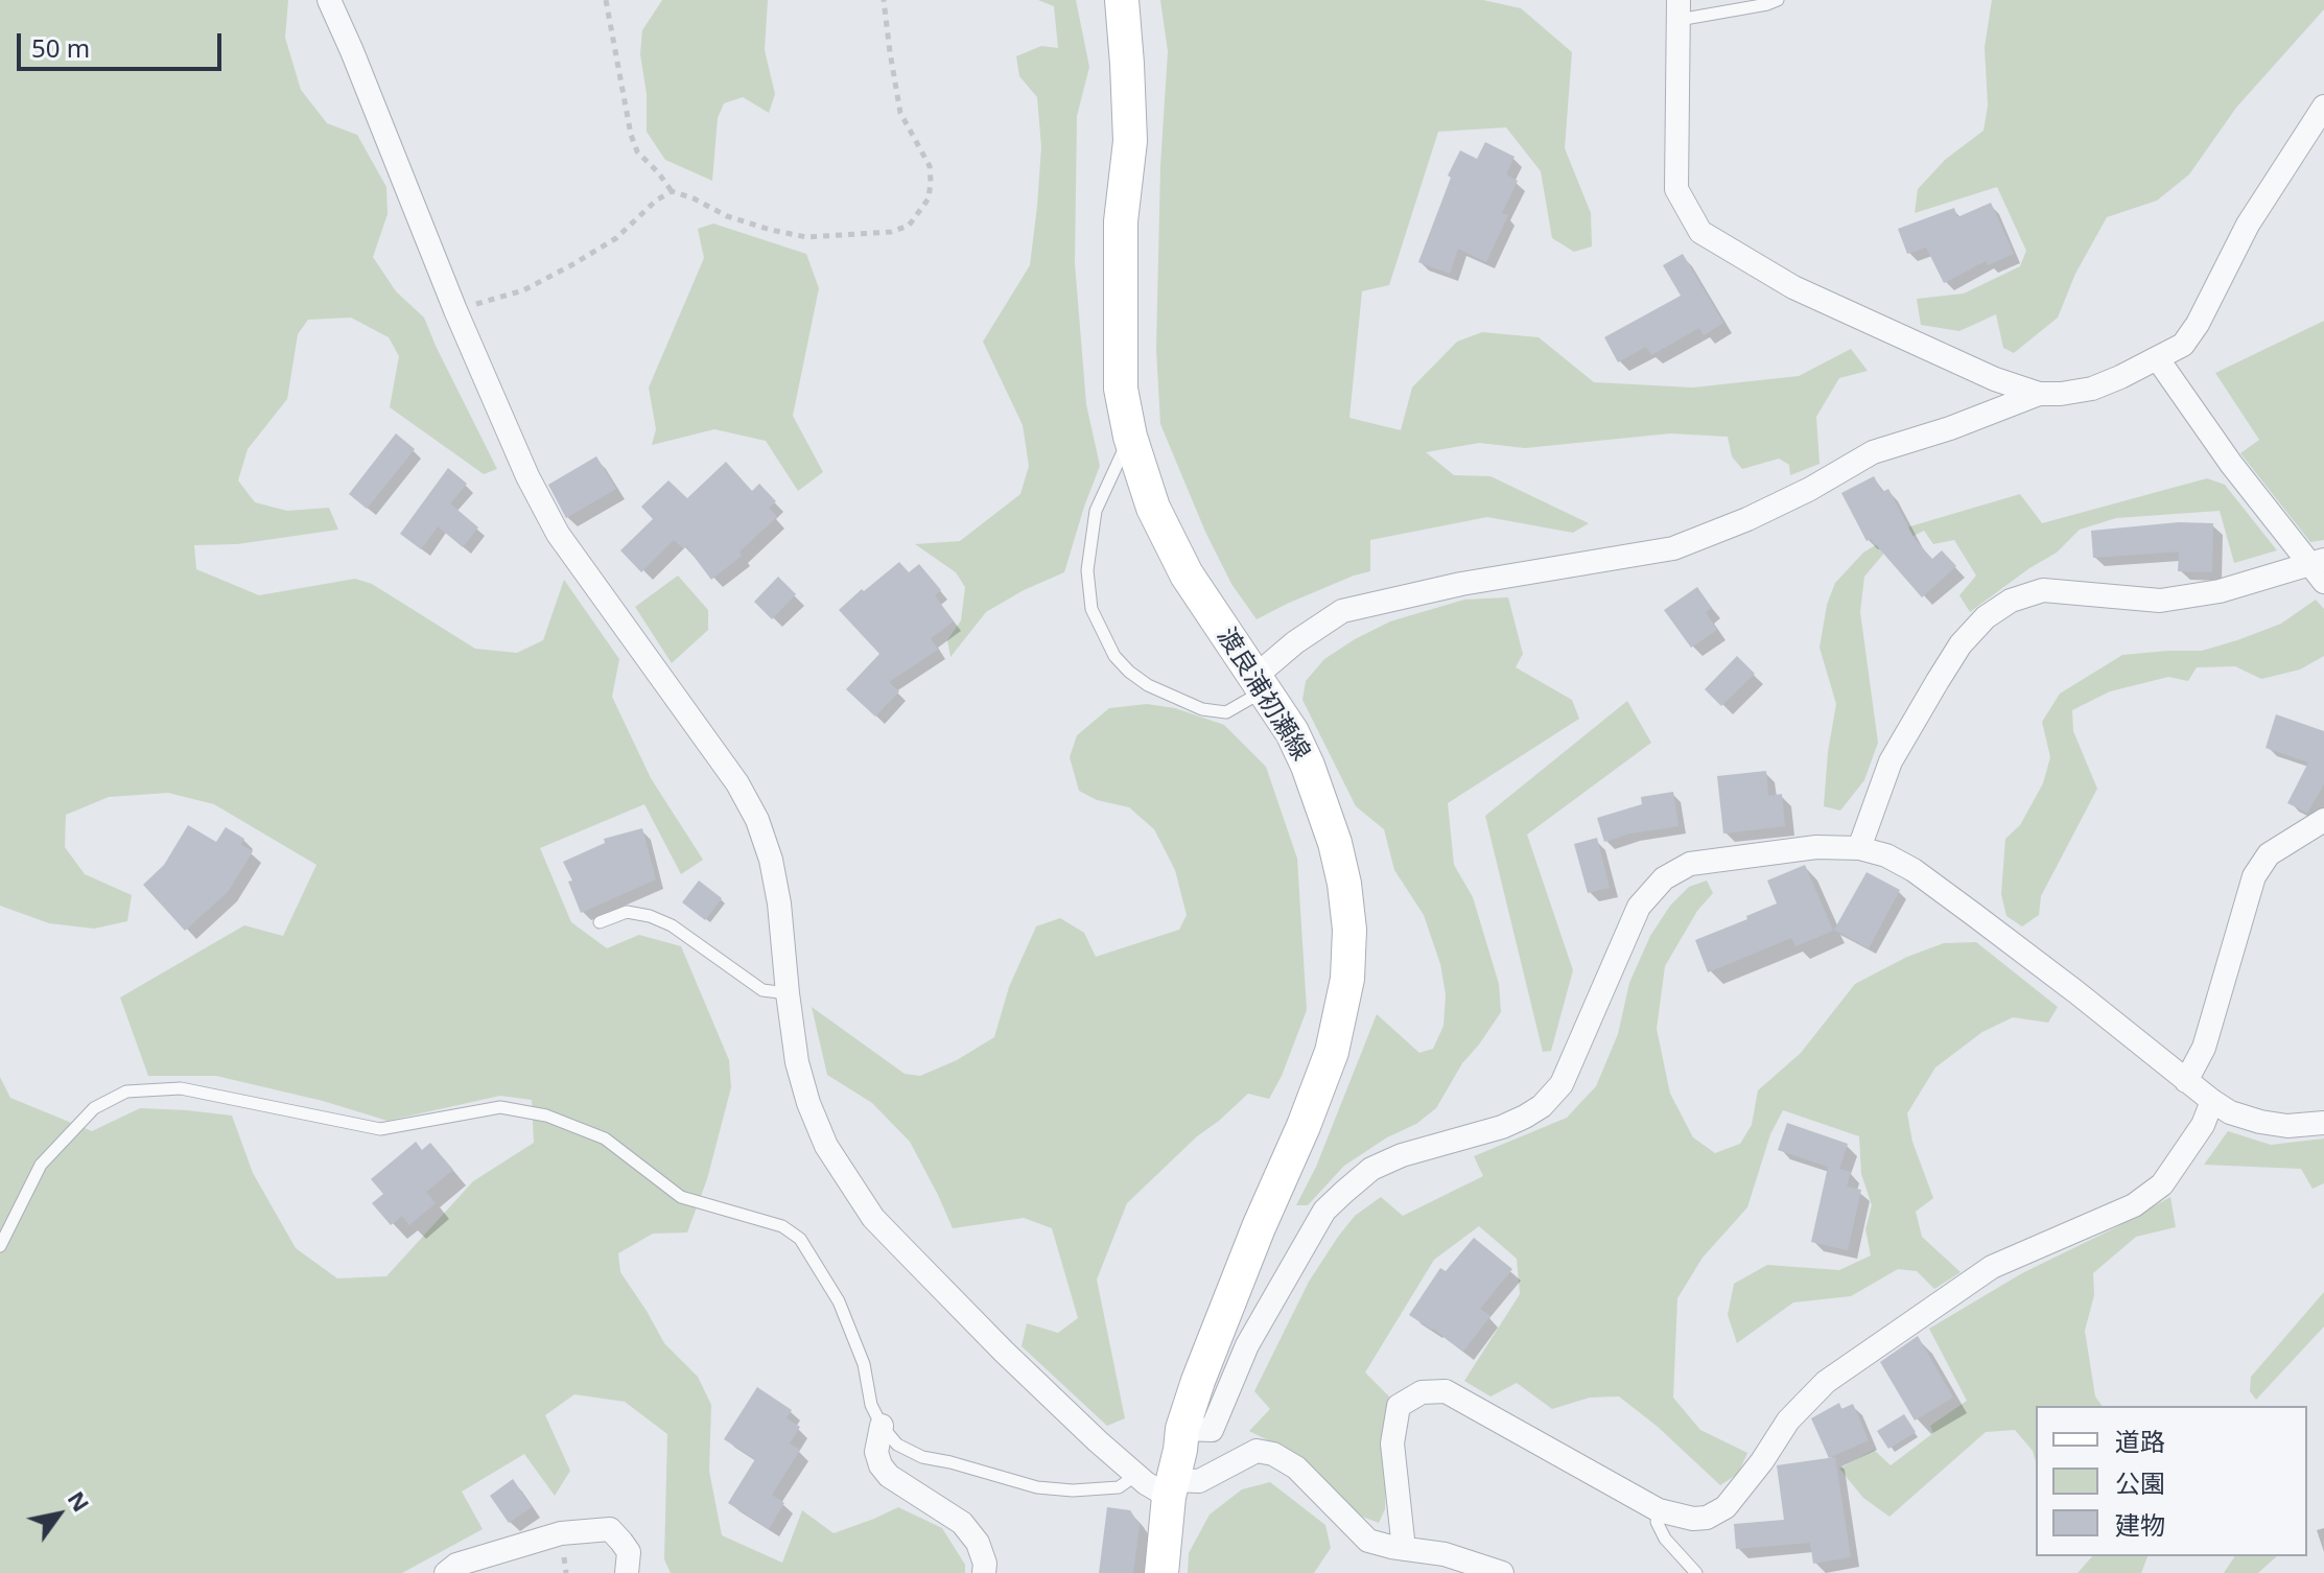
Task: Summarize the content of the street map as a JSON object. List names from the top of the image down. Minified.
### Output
{"streets":{"main road":["渡良浦初瀬線"]},"legend":["道路","公園","建物"],"scale_bar":"50 m","north":"top right"}
